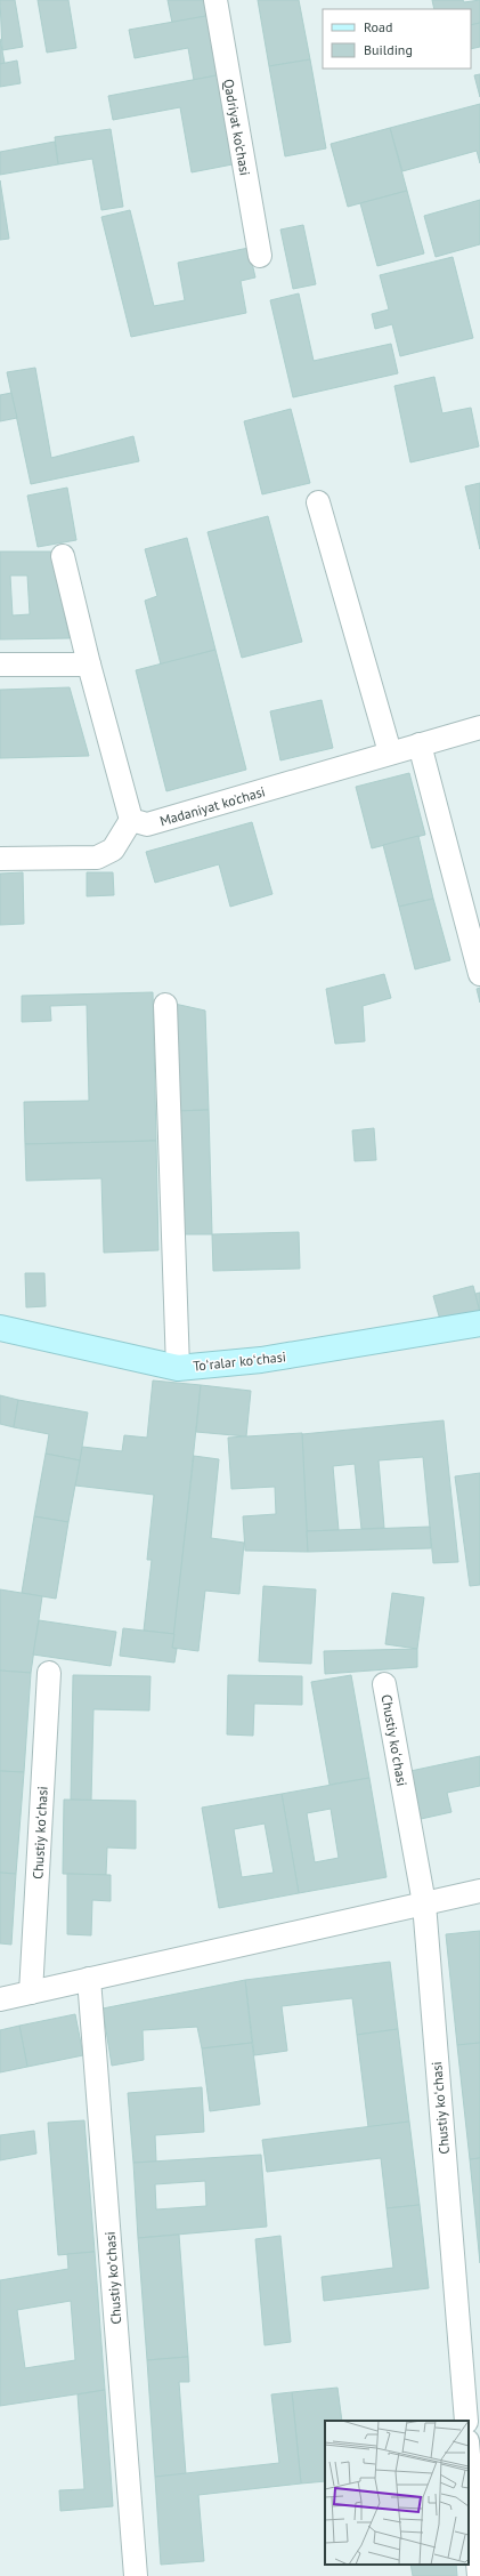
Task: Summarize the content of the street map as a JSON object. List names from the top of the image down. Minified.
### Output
{"streets":{"street":["Qadriyat ko'chasi","Madaniyat ko'chasi","Toʻralar koʻchasi","Chustiy koʻchasi"]},"legend":["Road","Building"]}
